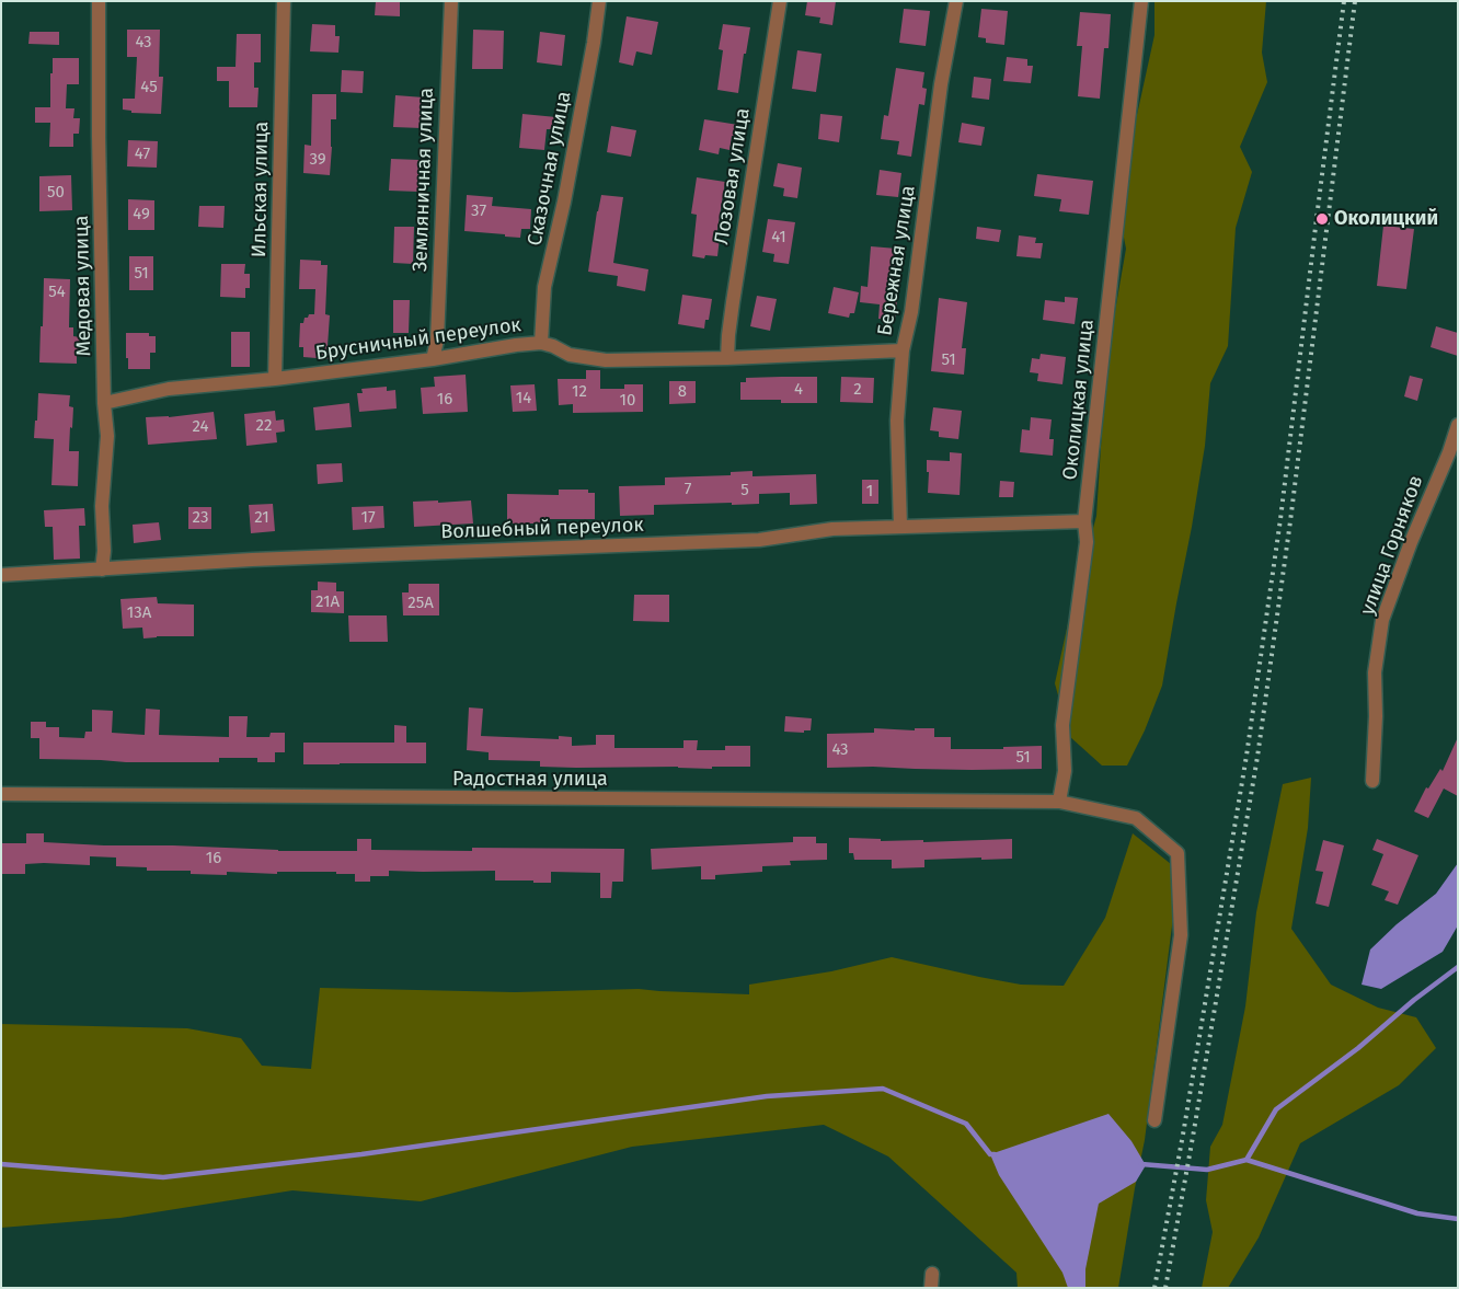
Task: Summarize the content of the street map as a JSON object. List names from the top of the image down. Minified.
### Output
{"streets":{"street":["Сказочная улица","Лозовая улица","Земляничная улица","Ильская улица","Бережная улица","Медовая улица","Брусничный переулок","Околицкая улица","Волшебный переулок","улица Горняков","Радостная улица"]},"crossings":[["Сказочная улица","Брусничный переулок"],["Лозовая улица","Брусничный переулок"],["Земляничная улица","Брусничный переулок"],["Ильская улица","Брусничный переулок"],["Бережная улица","Брусничный переулок"],["Бережная улица","Волшебный переулок"],["Медовая улица","Брусничный переулок"],["Медовая улица","Волшебный переулок"],["Околицкая улица","Волшебный переулок"],["Околицкая улица","Радостная улица"]],"places":["Околицкий"],"house_numbers":["43","45","47","39","50","37","49","41","51","54","51","4","2","12","8","14","16","10","22","24","7","5","1","23","21","17","21А","25А","13А","43","51","16"]}
